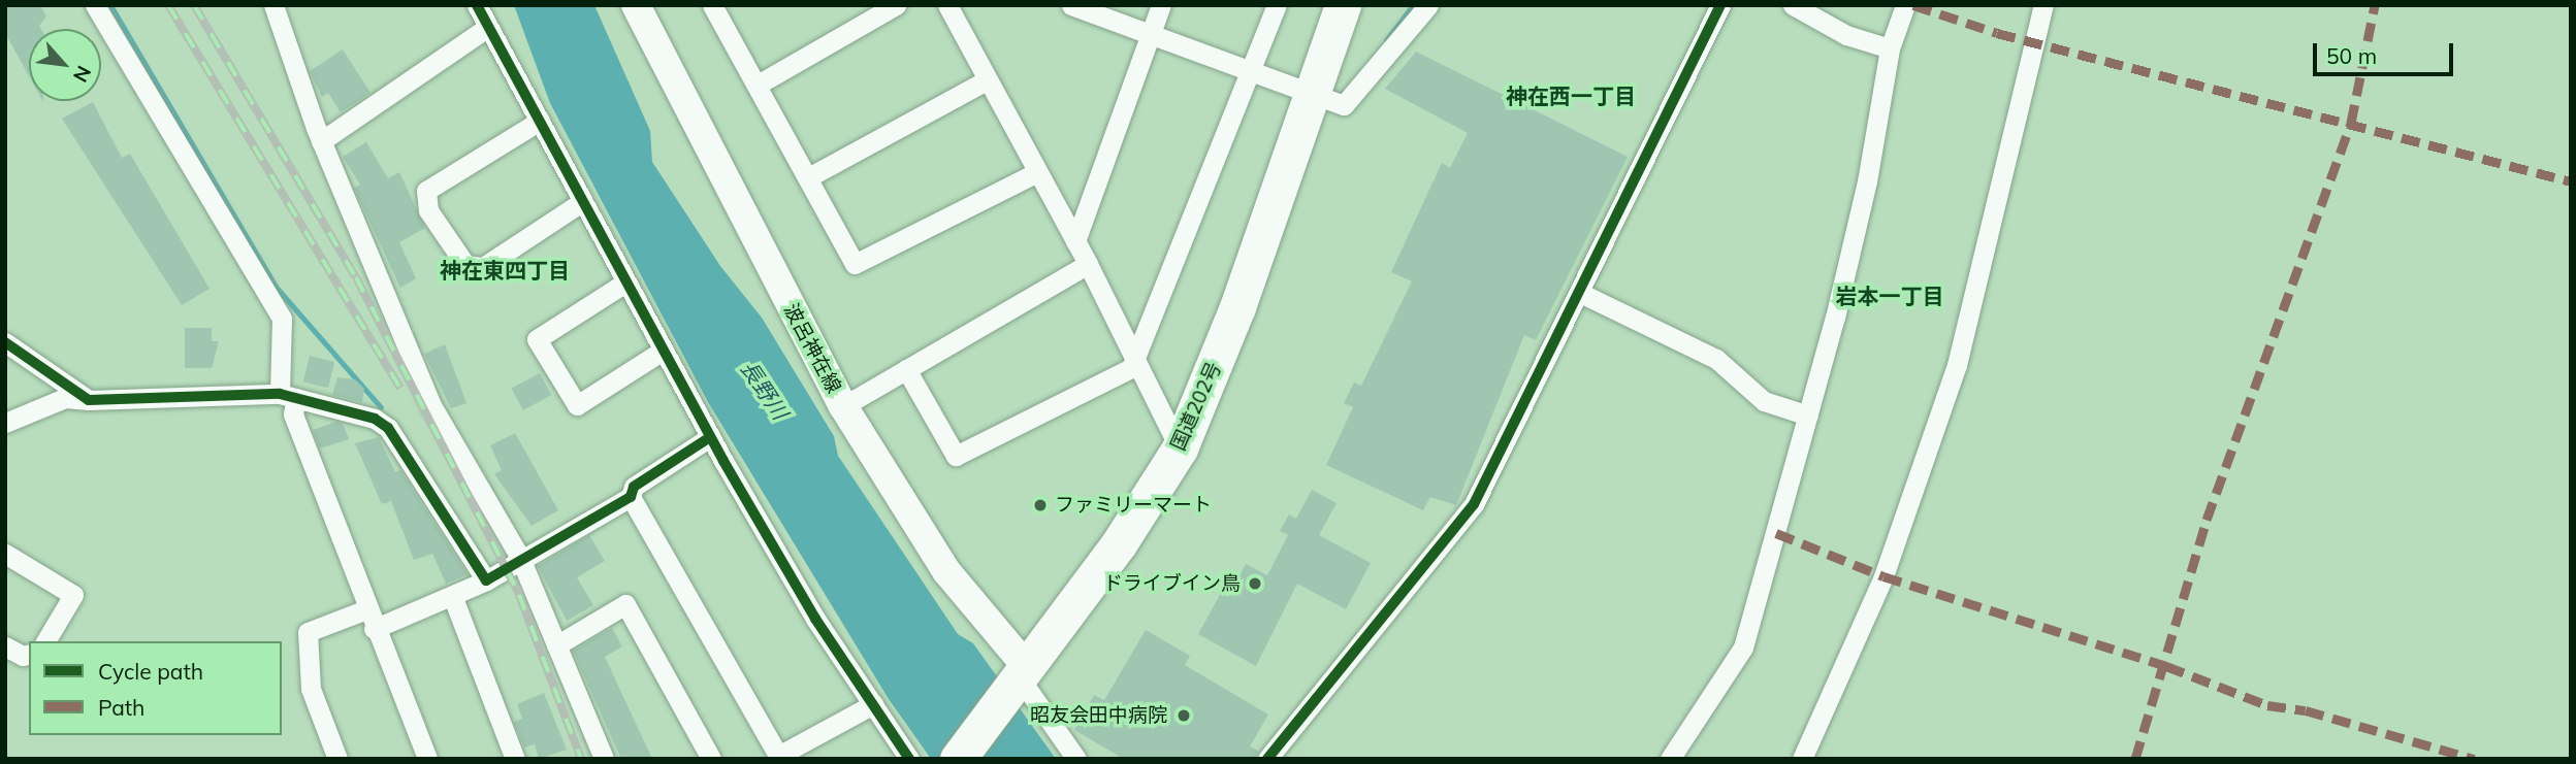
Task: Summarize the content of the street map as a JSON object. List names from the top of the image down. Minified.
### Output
{"streets":{"highway":["国道202号"],"main road":["波呂神在線"]},"crossings":[["波呂神在線","国道202号"]],"districts":["神在西一丁目","神在東四丁目","岩本一丁目"],"water":["長野川"],"places":["ファミリーマート","ドライブイン鳥","昭友会田中病院"],"legend":["Cycle path","Path"],"scale_bar":"50 m","north":"bottom right"}
